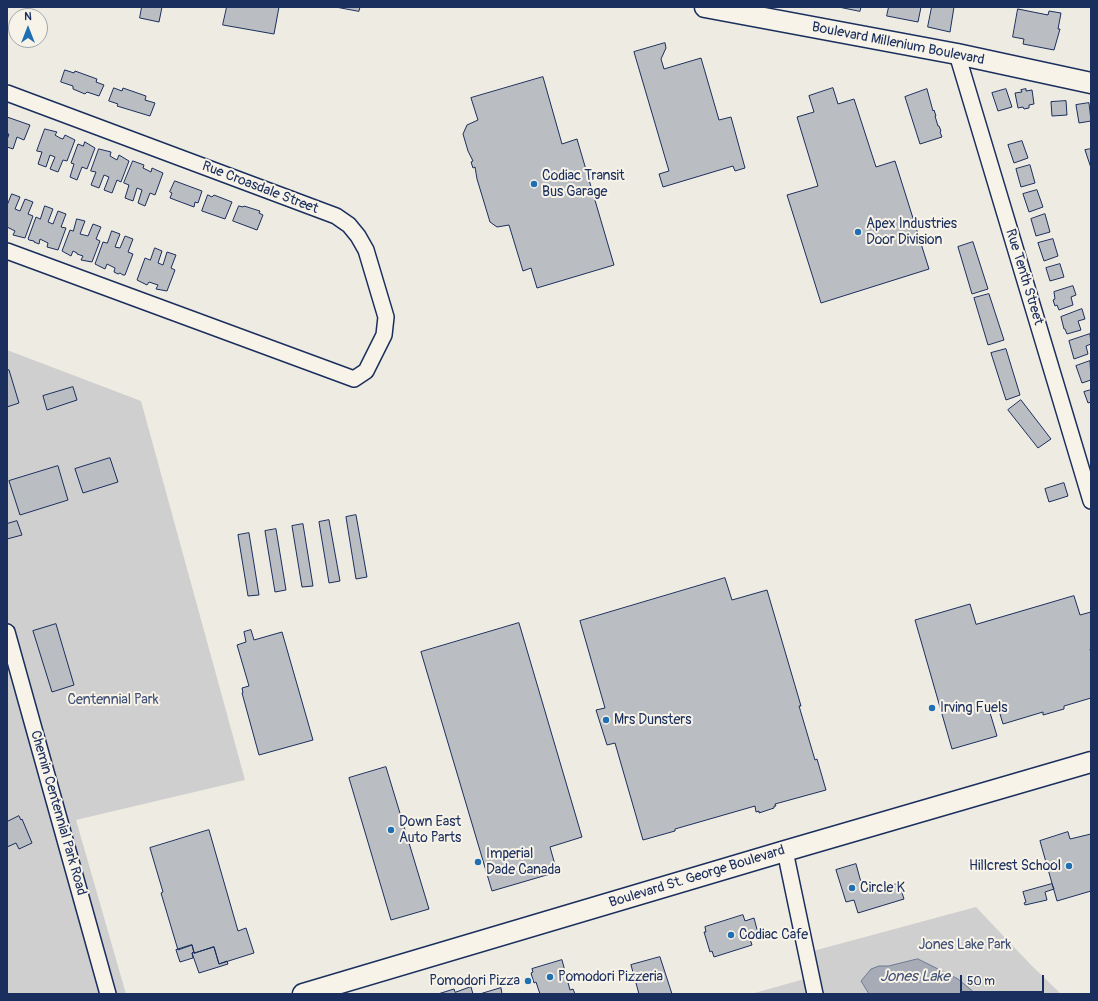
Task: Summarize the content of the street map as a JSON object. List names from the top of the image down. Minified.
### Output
{"streets":{"main road":["Boulevard Millenium Boulevard","Boulevard St. George Boulevard"],"street":["Rue Croasdale Street","Rue Tenth Street","Chemin Centennial Park Road"]},"crossings":[["Boulevard Millenium Boulevard","Rue Tenth Street"]],"water":["Jones Lake"],"parks":["Centennial Park","Jones Lake Park"],"places":["Codiac Transit Bus Garage","Apex Industries Door Division","Irving Fuels","Mrs Dunsters","Down East Auto Parts","Imperial Dade Canada","Hillcrest School","Circle K","Codiac Cafe","Pomodori Pizzeria","Pomodori Pizza"],"scale_bar":"50 m","north":"top"}
